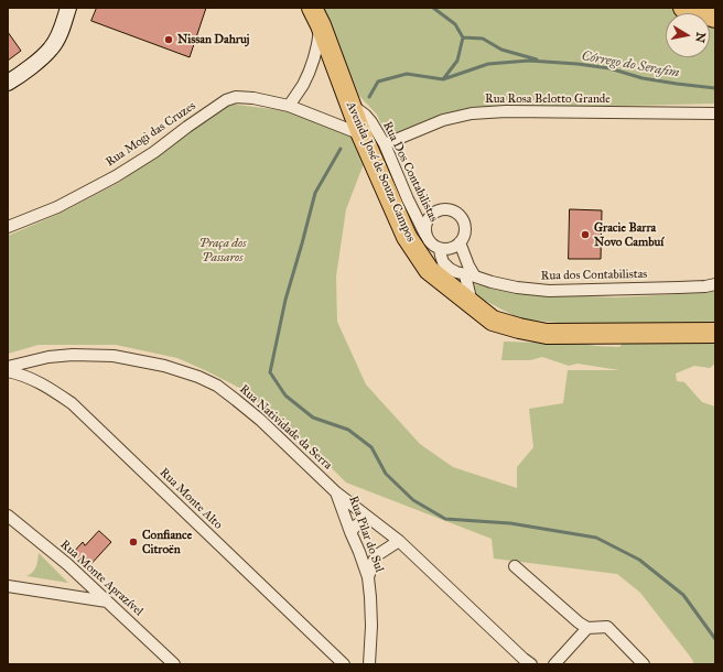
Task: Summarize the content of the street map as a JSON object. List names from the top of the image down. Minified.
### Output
{"streets":{"highway":["Avenida José de Souza Campos"],"street":["Rua Rosa Belotto Grande","Rua Mogi das Cruzes","Rua Dos Contabilistas","Rua dos Contabilistas","Rua Natividade da Serra","Rua Monte Alto","Rua Pilar do Sul","Rua Monte Aprazível"]},"crossings":[["Rua Rosa Belotto Grande","Rua Dos Contabilistas"],["Rua Mogi das Cruzes","Avenida José de Souza Campos"],["Avenida José de Souza Campos","Rua Dos Contabilistas"],["Rua Dos Contabilistas","Rua dos Contabilistas"],["Rua Natividade da Serra","Rua Pilar do Sul"]],"water":["Córrego do Serafim"],"parks":["Praça dos Passaros"],"places":["Nissan Dahruj","Gracie Barra Novo Cambuí","Confiance Citroën"],"north":"right"}
